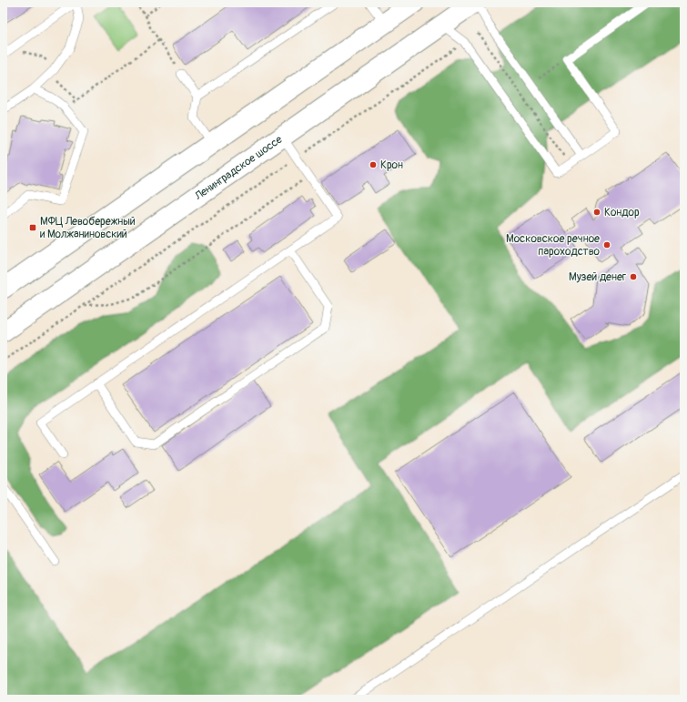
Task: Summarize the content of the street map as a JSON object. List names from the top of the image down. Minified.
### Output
{"streets":{"main road":["Ленинградское шоссе"]},"places":{"other":["Крон","Кондор","Московское речное пароходство","Музей денег"],"transit":["МФЦ Левобережный и Молжаниновский"]}}
